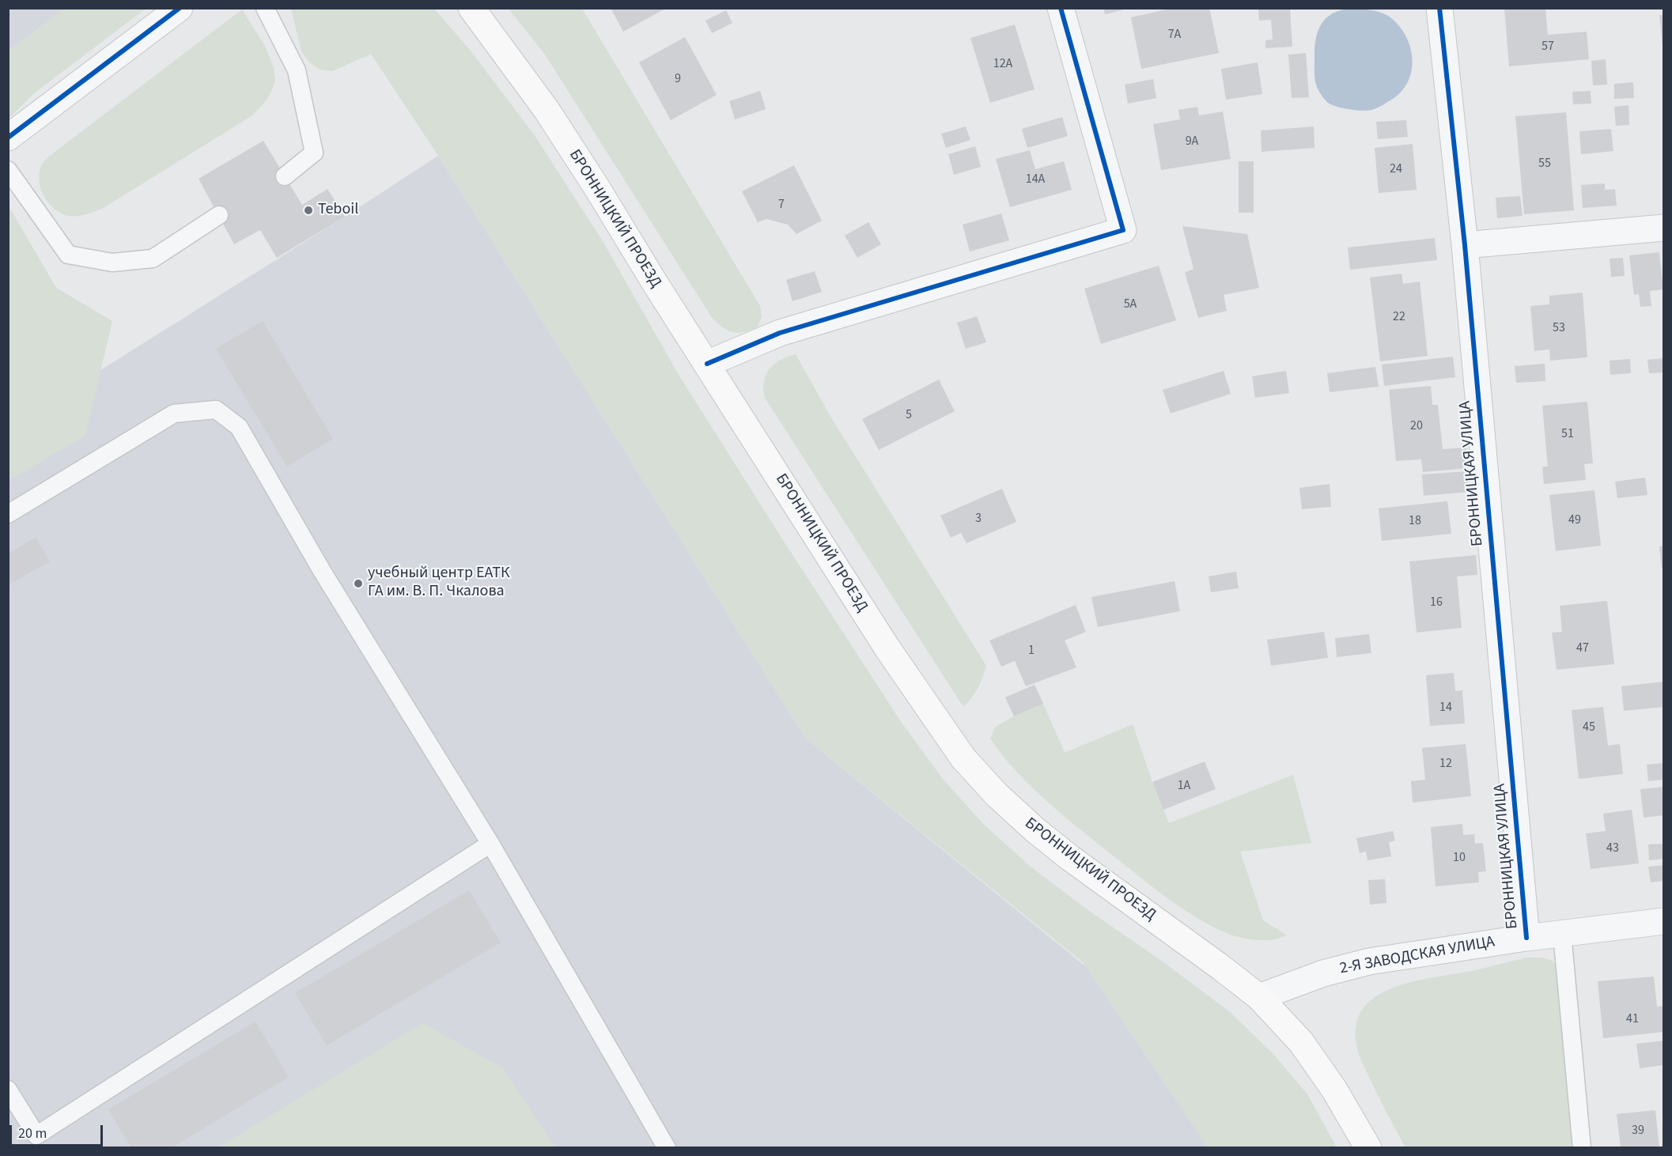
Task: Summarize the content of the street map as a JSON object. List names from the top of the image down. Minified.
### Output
{"streets":{"main road":["БРОННИЦКИЙ ПРОЕЗД"],"street":["БРОННИЦКАЯ УЛИЦА","2-Я ЗАВОДСКАЯ УЛИЦА"]},"crossings":[["БРОННИЦКИЙ ПРОЕЗД","2-Я ЗАВОДСКАЯ УЛИЦА"],["БРОННИЦКАЯ УЛИЦА","2-Я ЗАВОДСКАЯ УЛИЦА"]],"places":["Teboil","учебный центр ЕАТК ГА им. В. П. Чкалова"],"house_numbers":["7А","57","12А","9","9А","55","24","14А","7","5А","22","53","5","20","51","3","49","18","16","47","1","14","45","12","1А","43","10","41","39"],"scale_bar":"20 m"}
